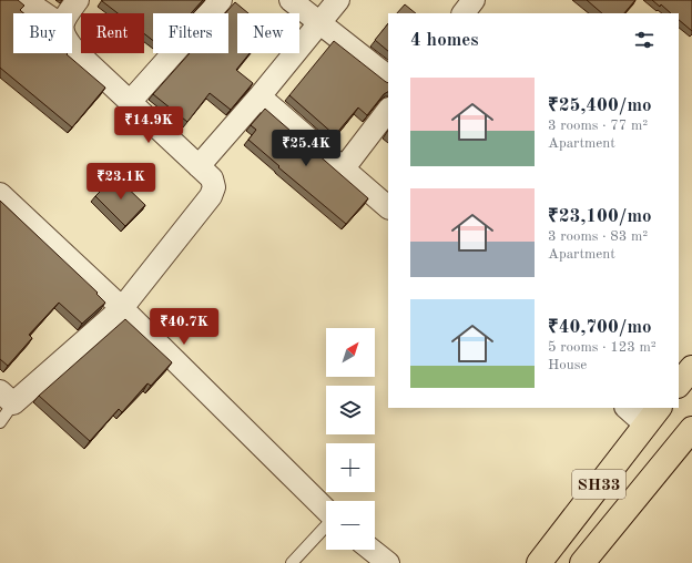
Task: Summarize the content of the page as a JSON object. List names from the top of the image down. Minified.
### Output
{"streets":{"main road":["SH33"]},"north":"top right","page":{"chip":["Buy","Rent","Filters","New"],"heading":"4 homes","list":[{"name":"₹25,400/mo","note":"3 rooms · 77 m² · Apartment"},{"name":"₹23,100/mo","note":"3 rooms · 83 m² · Apartment"},{"name":"₹40,700/mo","note":"5 rooms · 123 m² · House"}],"price":["₹14.9K","₹25.4K","₹23.1K","₹40.7K"],"map_buttons":["+","−"]}}
